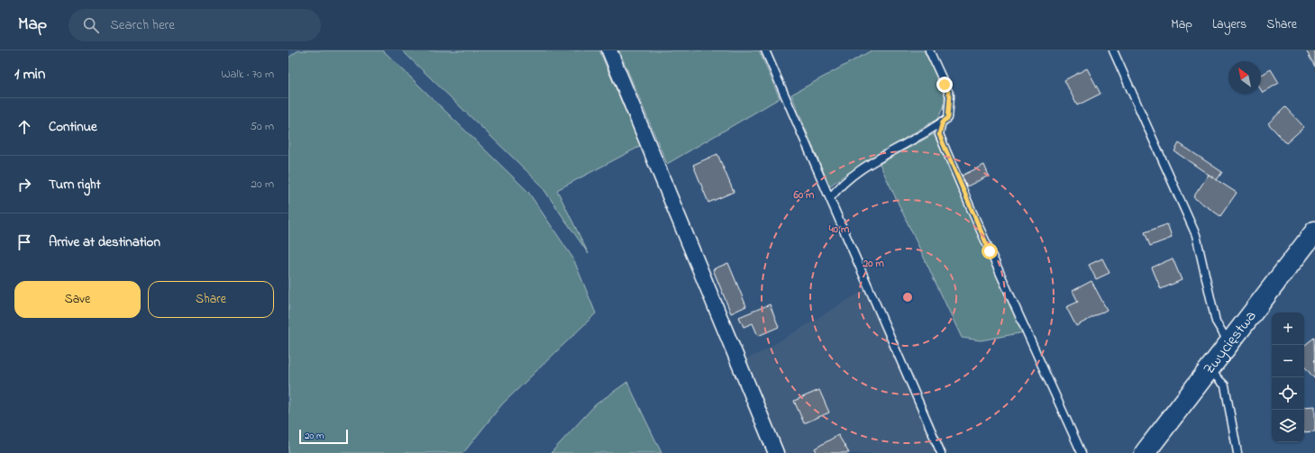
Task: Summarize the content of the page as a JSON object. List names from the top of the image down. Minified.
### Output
{"streets":{"main road":["Zwycięstwa"]},"scale_bar":"20 m","north":"top left","page":{"header":"Map","search":"Search here","nav":["Map","Layers","Share"],"heading":["1 min","Walk · 70 m"],"list":[["Continue","50 m"],["Turn right","20 m"],"Arrive at destination"],"buttons":["Save","Share"],"map_buttons":["+","−"],"scale":"20 m"},"rings":["60 m","40 m","20 m"]}
